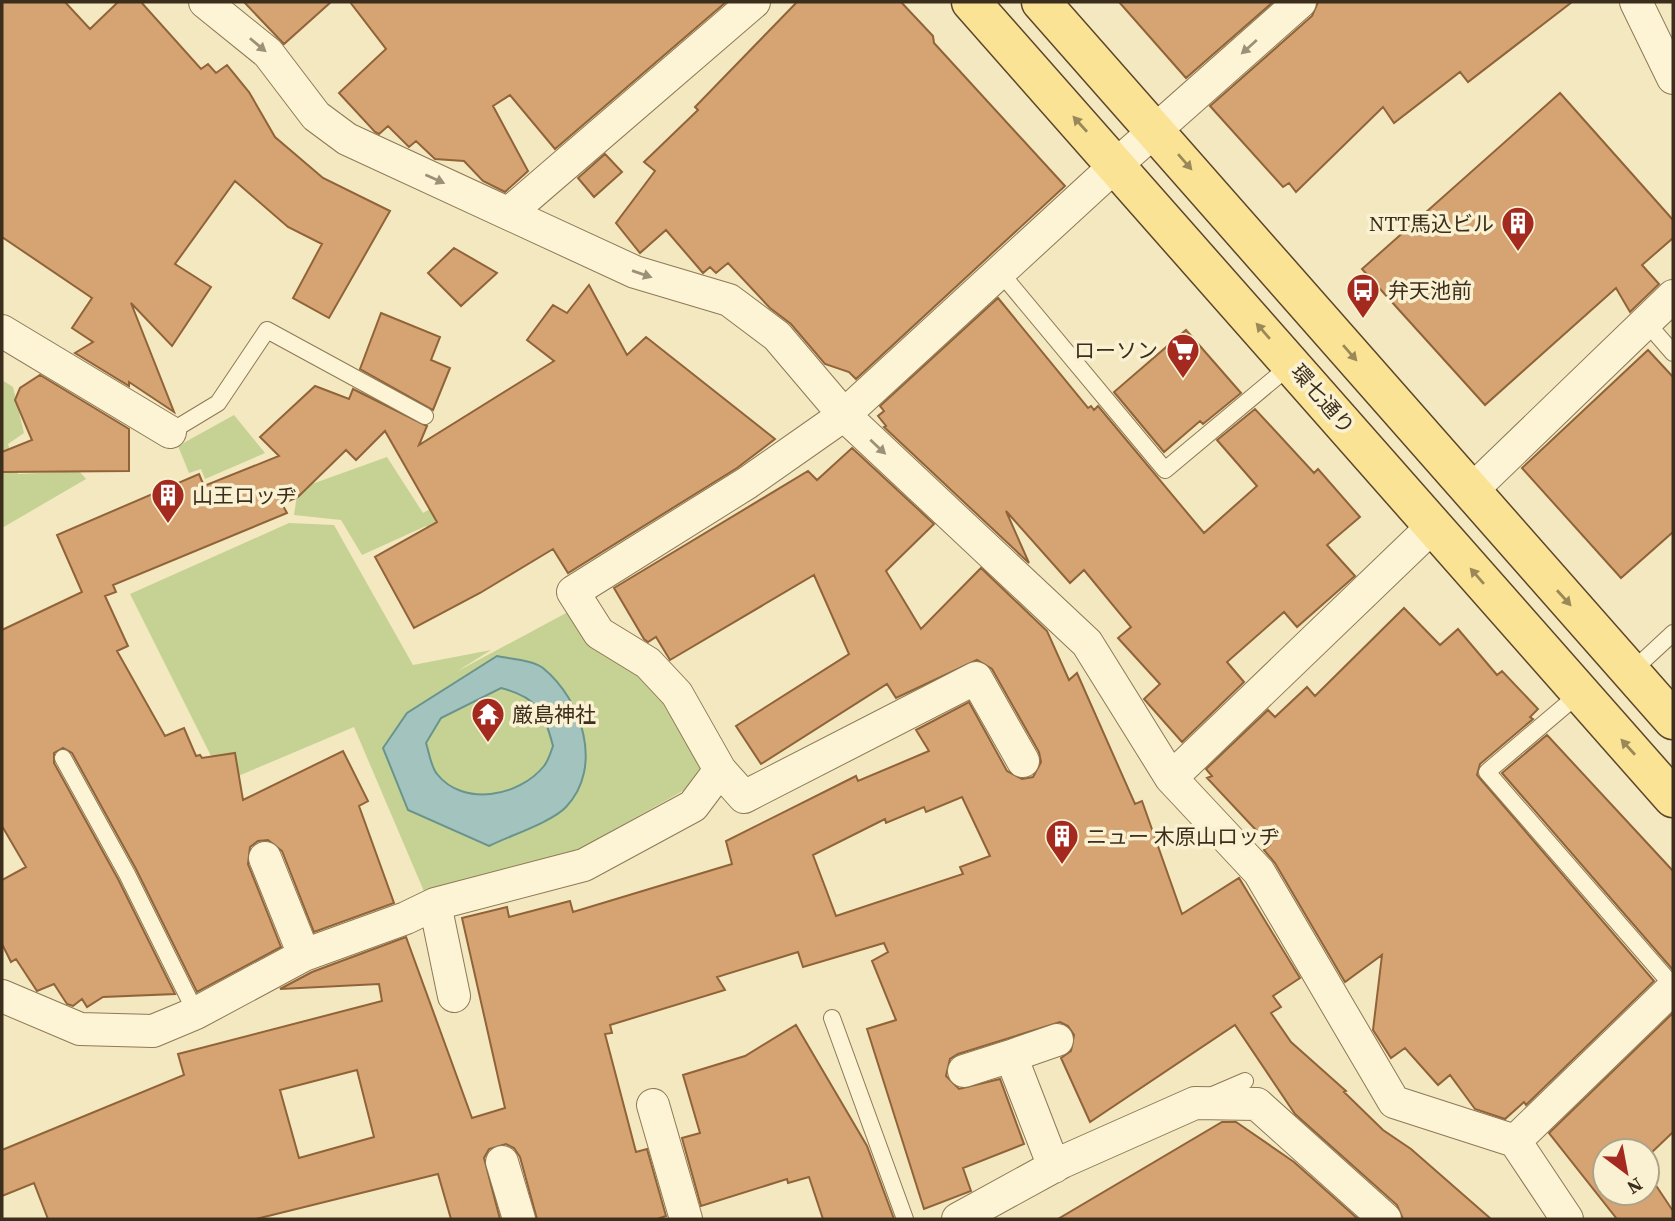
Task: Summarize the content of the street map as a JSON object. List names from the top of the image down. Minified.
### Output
{"streets":{"main road":["環七通り"]},"places":{"building":["NTT馬込ビル","山王ロッヂ","ニュー 木原山ロッヂ"],"bus stop":["弁天池前"],"supermarket":["ローソン"],"temple":["厳島神社"]},"north":"bottom right"}
